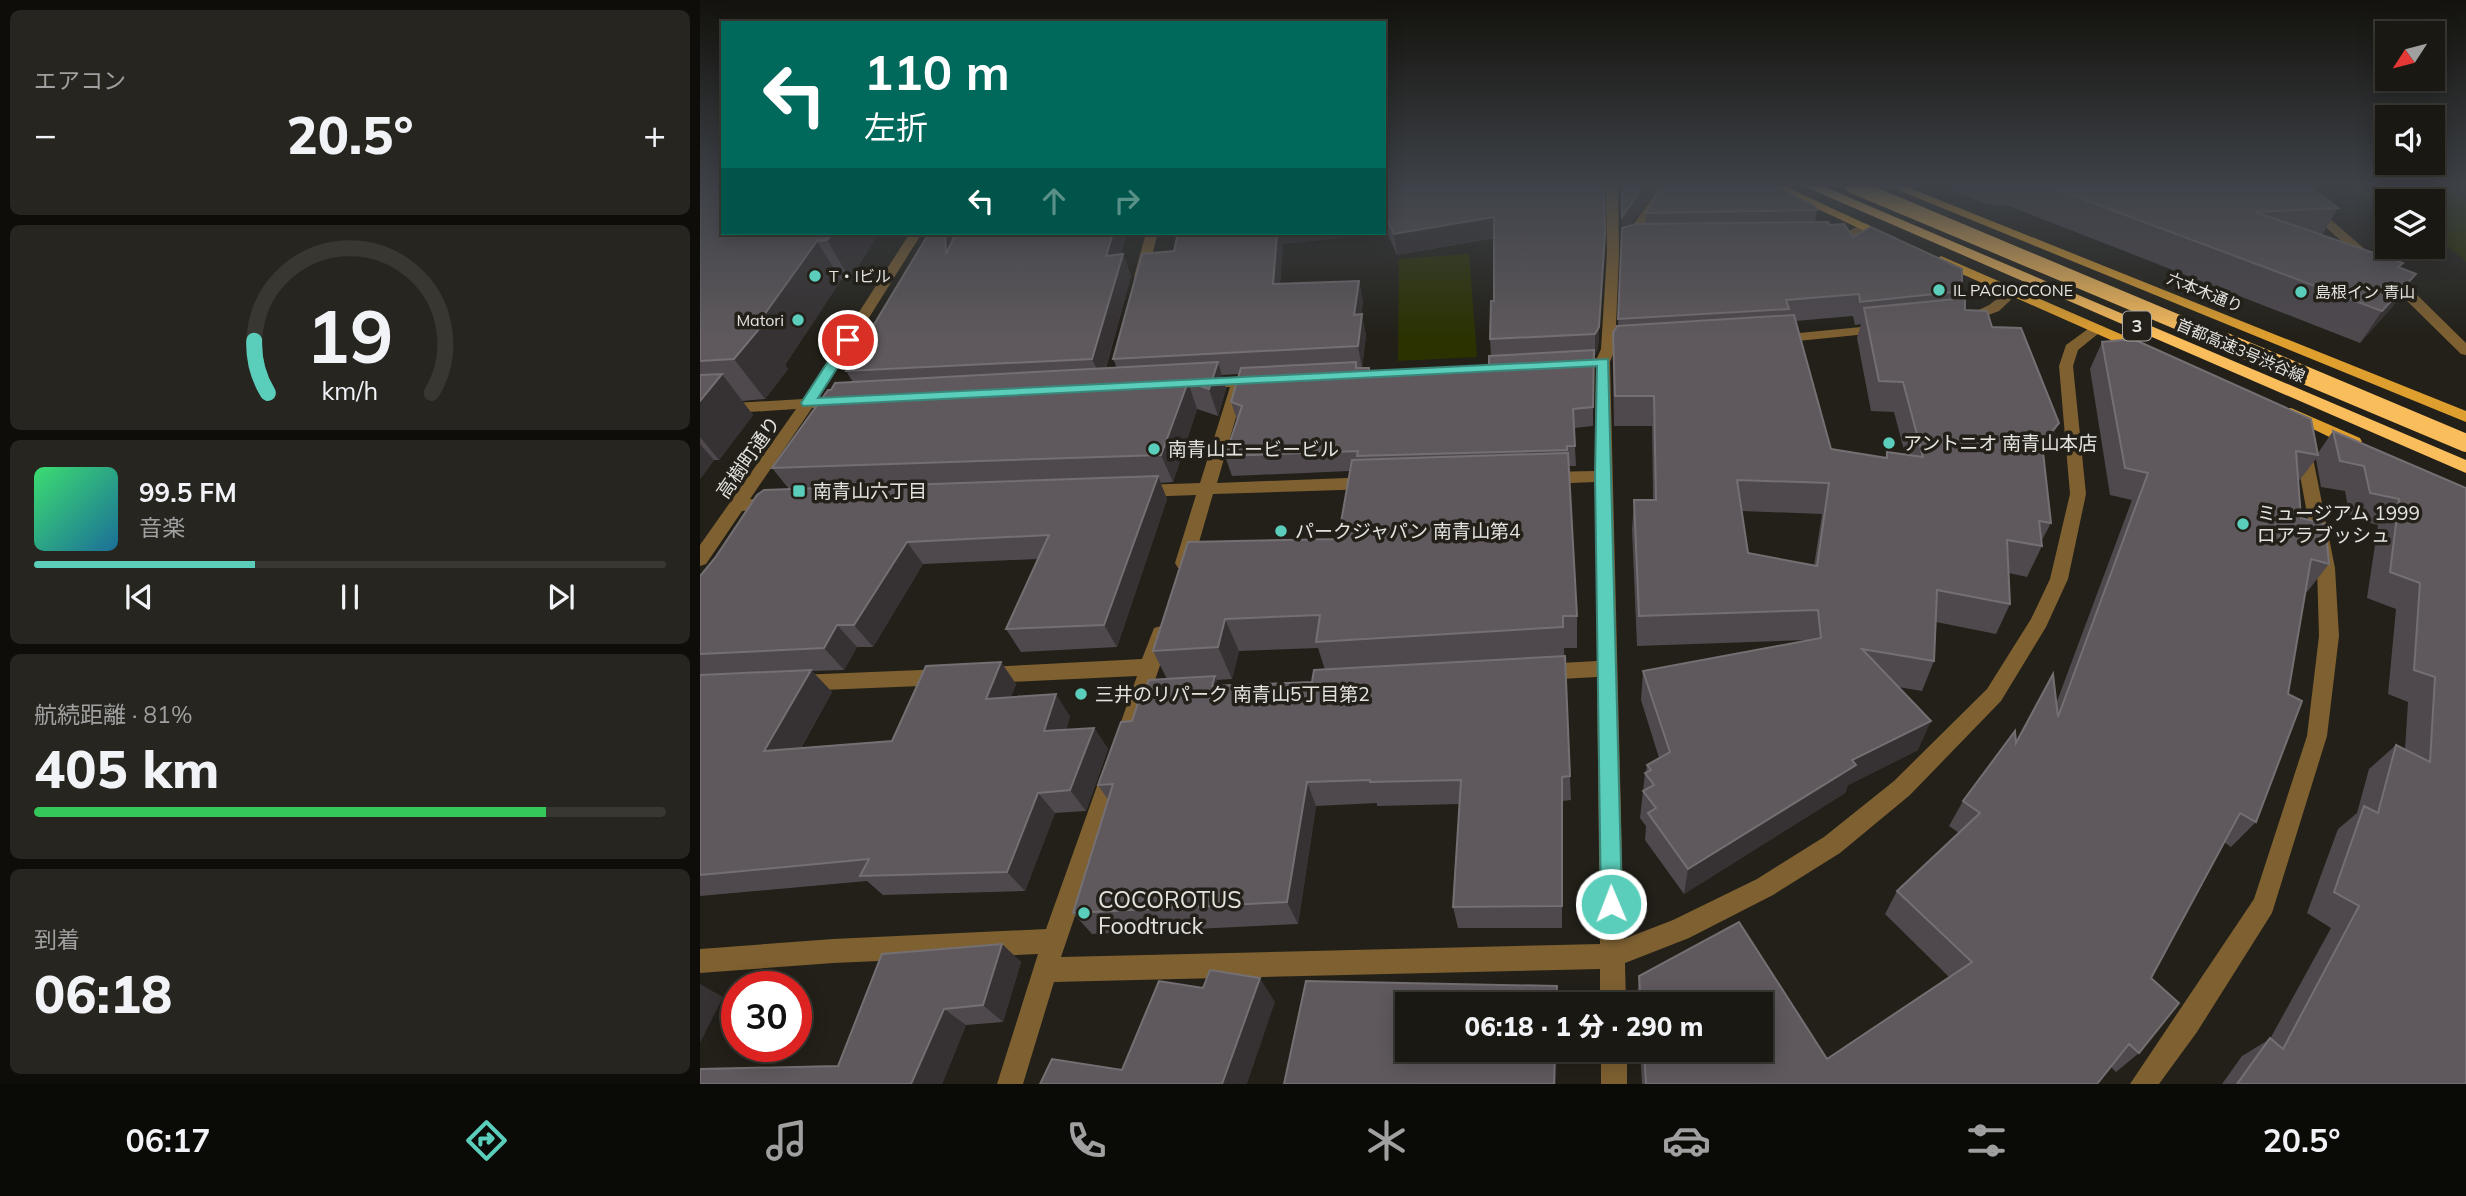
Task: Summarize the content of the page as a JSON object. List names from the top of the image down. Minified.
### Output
{"streets":{"highway":["3","首都高速3号渋谷線"],"main road":["六本木通り"],"street":["高樹町通り"]},"places":{"other":["T・Iビル","IL PACIOCCONE","島根イン 青山","Matori","アントニオ 南青山本店","南青山エービービル","ミュージアム 1999 ロアラブッシュ","パークジャパン 南青山第4","三井のリパーク 南青山5丁目第2","COCOROTUS Foodtruck"],"transit":["南青山六丁目"]},"north":"bottom left","page":{"tile":["エアコン",["航続距離 · 81%","405 km"],["到着","06:18"]],"turn":["110 m","左折"],"heat":["−","20.5°","+"],"song":["99.5 FM","音楽"],"limit":"30","trip":"06:18 · 1 分 · 290 m","tabs":["06:17","20.5°"],"gauge":["19","km/h"]}}
